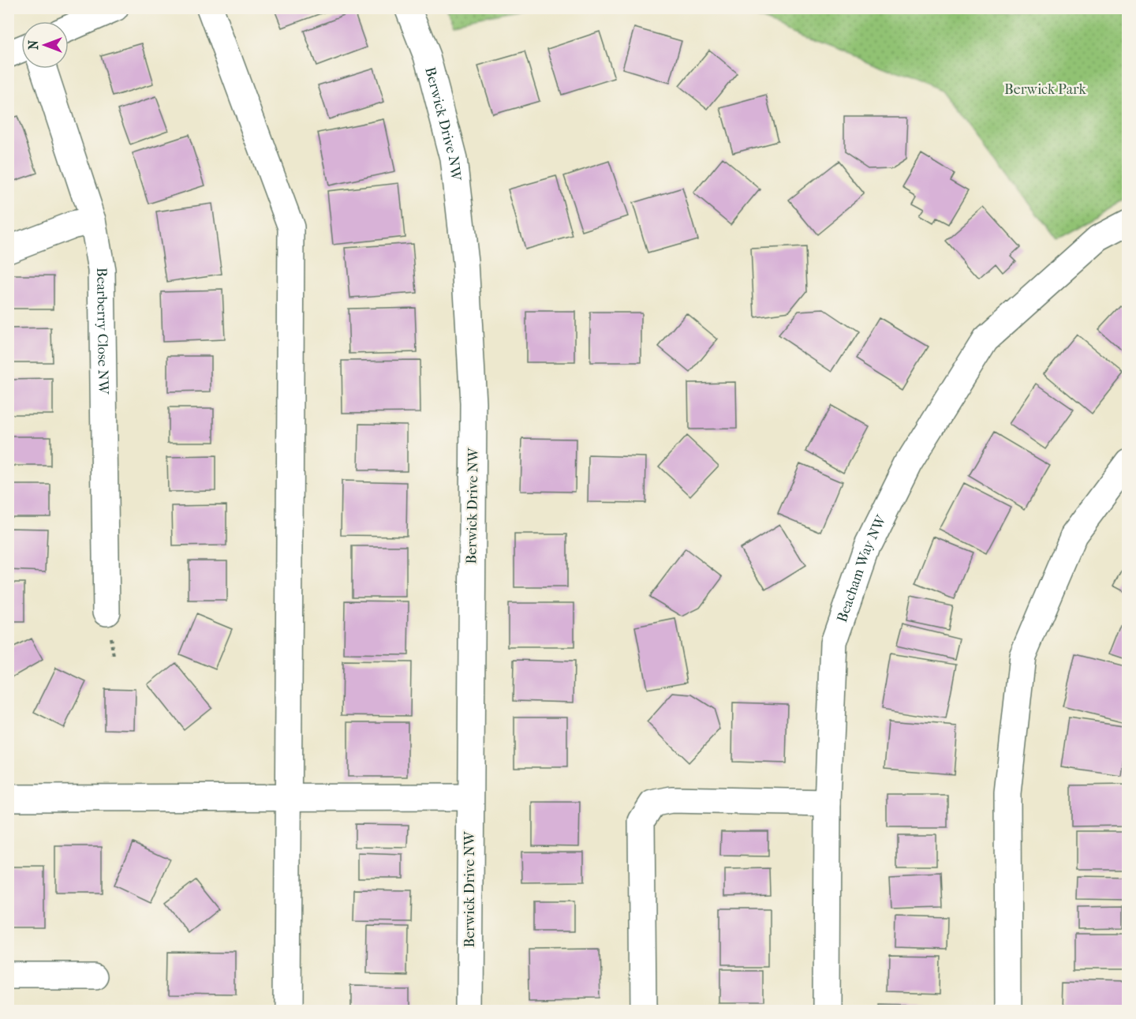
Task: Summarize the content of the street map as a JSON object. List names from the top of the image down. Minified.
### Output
{"streets":{"street":["Berwick Drive NW","Bearberry Close NW","Beacham Way NW"]},"parks":["Berwick Park"],"north":"left"}
